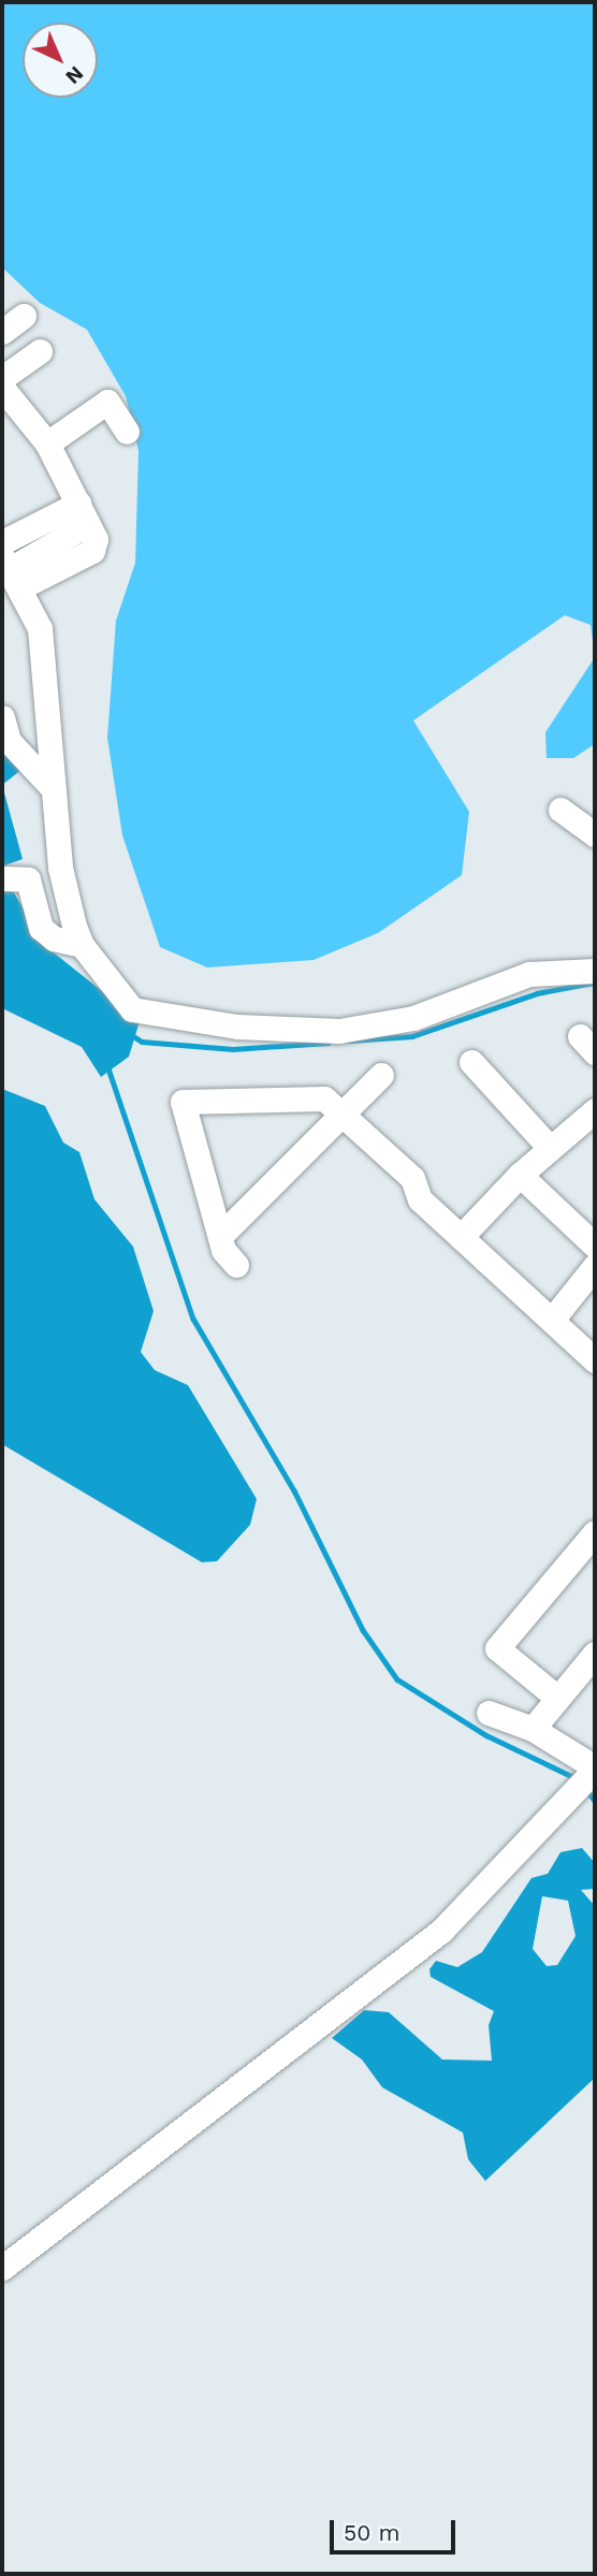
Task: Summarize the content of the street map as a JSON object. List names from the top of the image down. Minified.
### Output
{"scale_bar":"50 m","north":"bottom right"}
